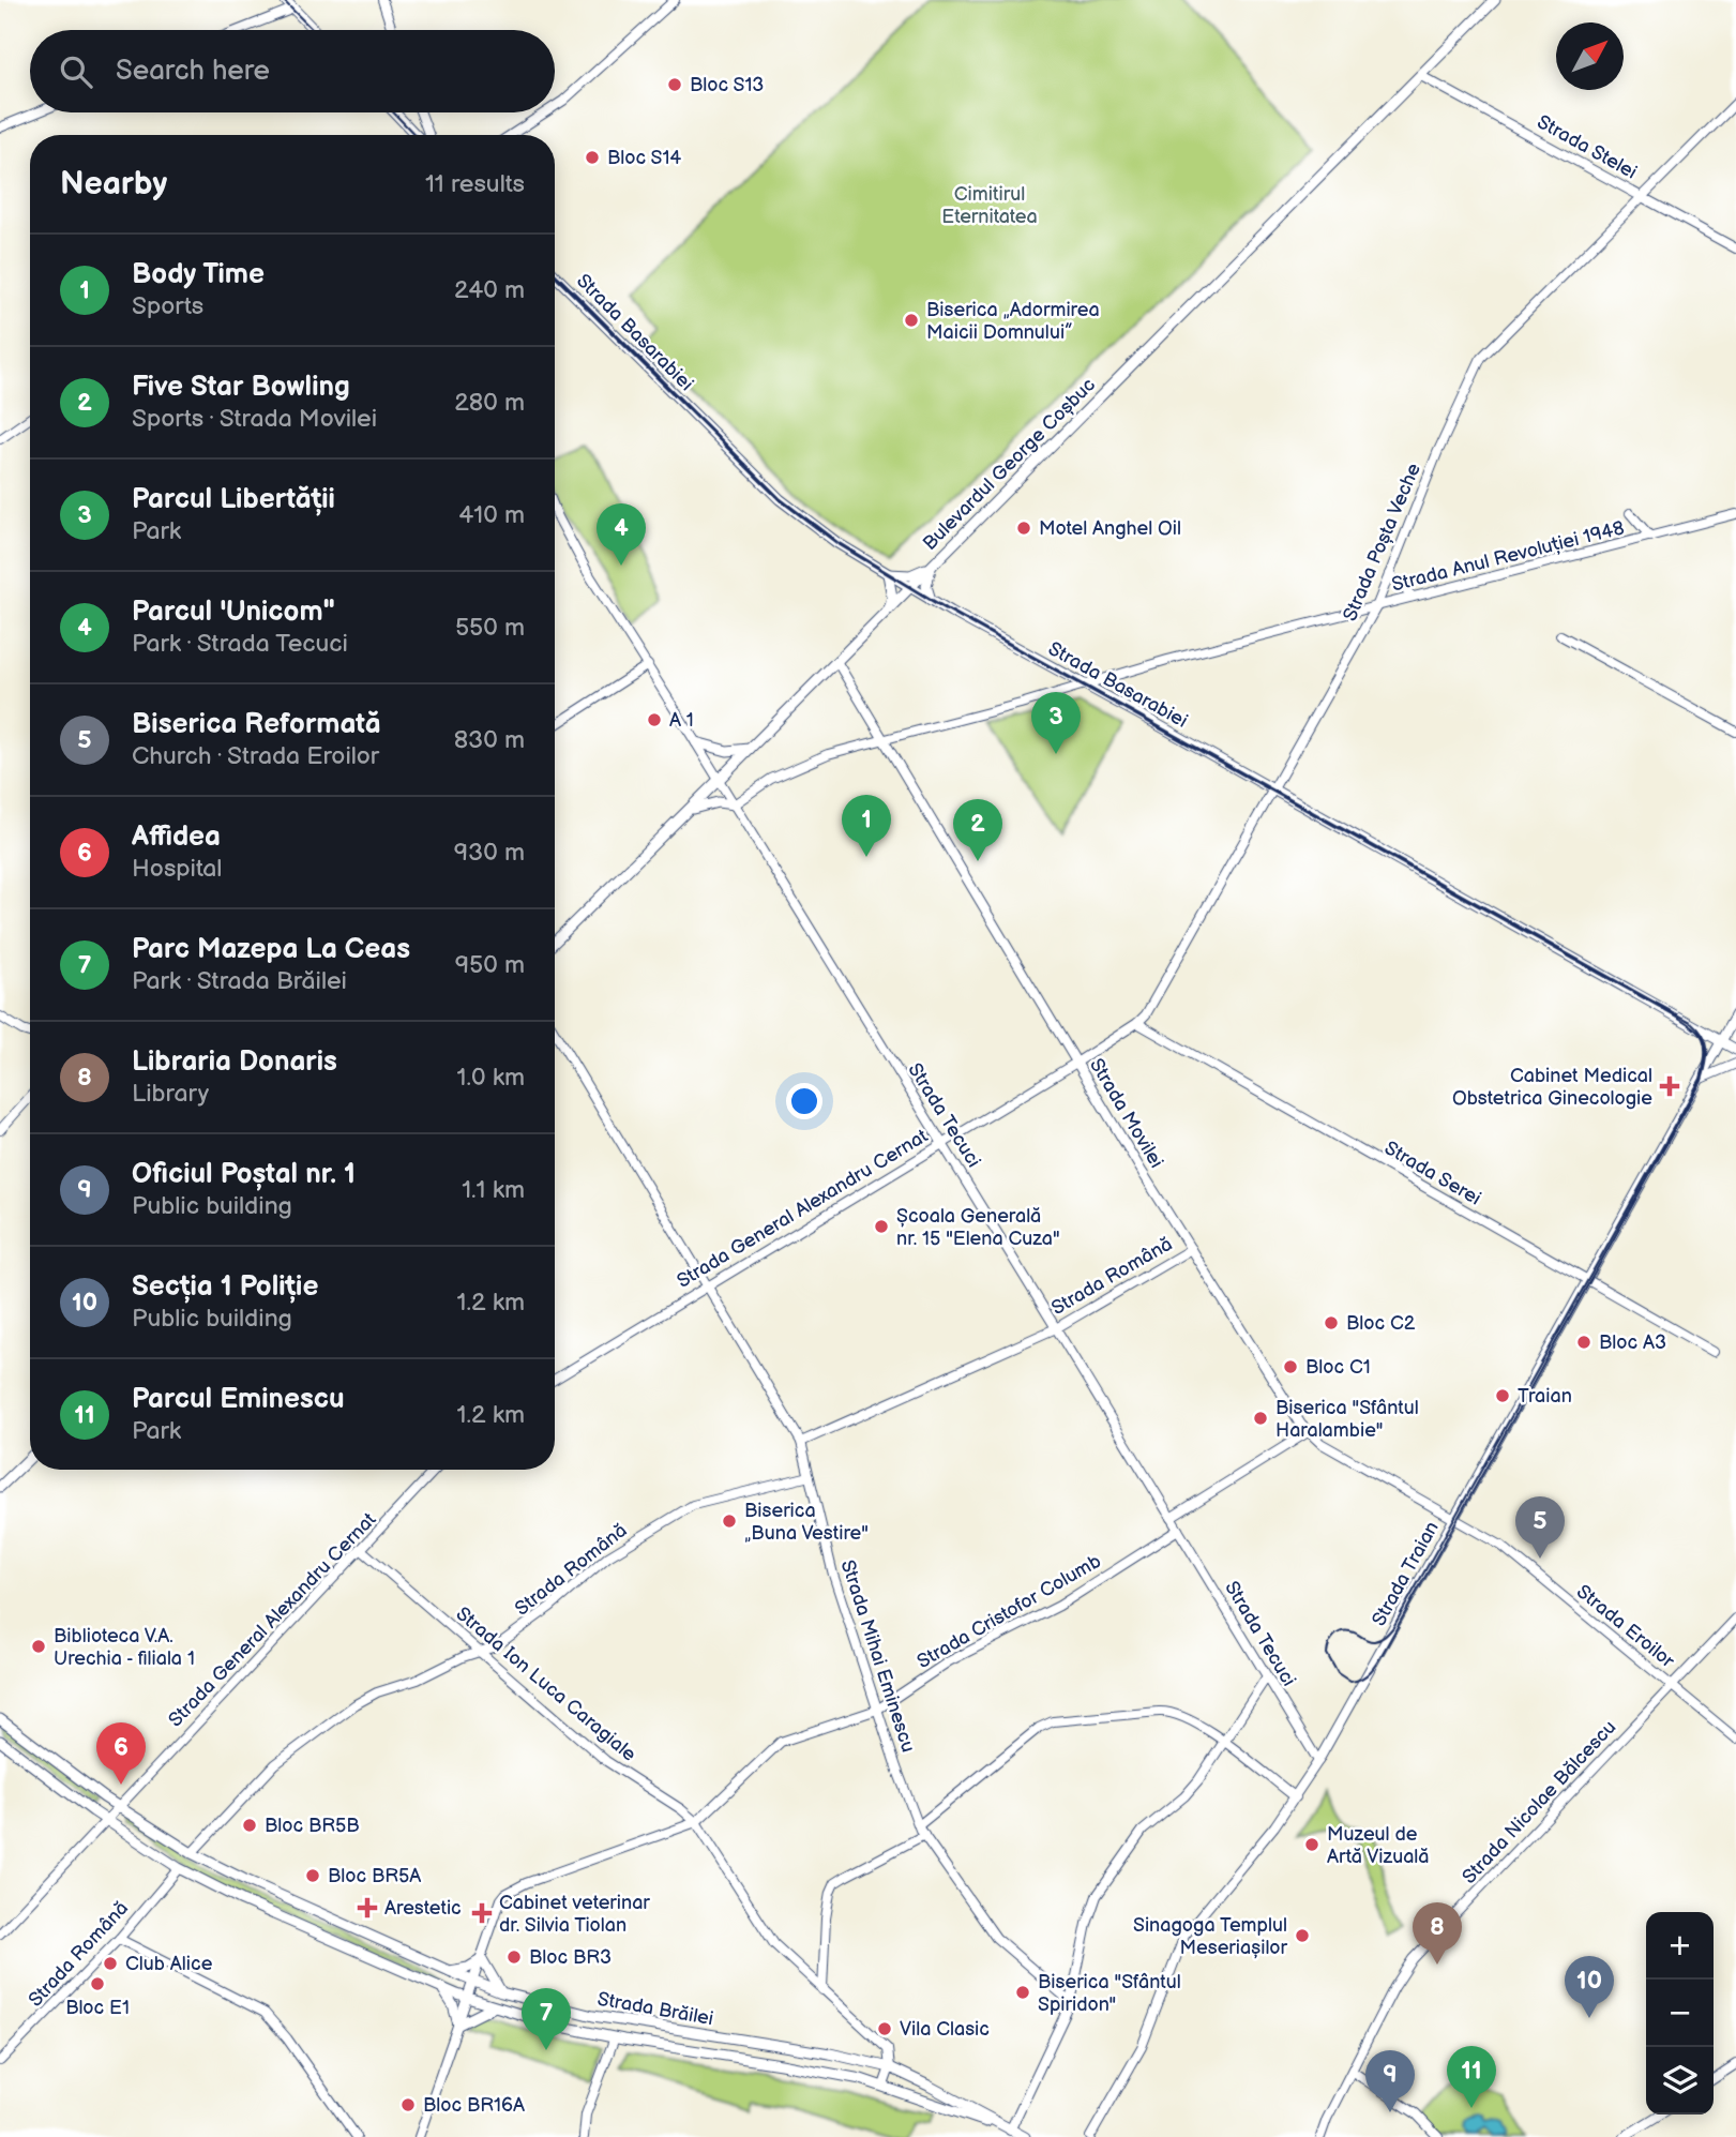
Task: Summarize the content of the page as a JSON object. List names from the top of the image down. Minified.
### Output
{"streets":{"main road":["Strada Basarabiei","Bulevardul George Coșbuc","Strada Traian","Strada Brăilei"],"street":["Strada Stelei","Strada Poșta Veche","Strada Anul Revoluției 1948","Strada Movilei","Strada Tecuci","Strada Serei","Strada General Alexandru Cernat","Strada Română","Strada Cristofor Columb","Strada Eroilor","Strada Mihai Eminescu","Strada Ion Luca Caragiale","Strada Nicolae Bălcescu"]},"crossings":[["Strada Stelei","Bulevardul George Coșbuc"],["Strada Stelei","Strada Poșta Veche"],["Strada Basarabiei","Bulevardul George Coșbuc"],["Strada Basarabiei","Strada Poșta Veche"],["Strada Basarabiei","Strada Anul Revoluției 1948"],["Strada Basarabiei","Strada Traian"],["Bulevardul George Coșbuc","Strada Movilei"],["Bulevardul George Coșbuc","Strada Tecuci"],["Strada Poșta Veche","Strada Anul Revoluției 1948"],["Strada Poșta Veche","Strada Movilei"],["Strada Poșta Veche","Strada Serei"],["Strada Poșta Veche","Strada General Alexandru Cernat"],["Strada Anul Revoluției 1948","Strada Movilei"],["Strada Anul Revoluției 1948","Strada Tecuci"],["Strada Movilei","Strada General Alexandru Cernat"],["Strada Movilei","Strada Română"],["Strada Movilei","Strada Traian"],["Strada Movilei","Strada Eroilor"],["Strada Tecuci","Strada General Alexandru Cernat"],["Strada Tecuci","Strada Română"],["Strada Tecuci","Strada Traian"],["Strada Tecuci","Strada Cristofor Columb"],["Strada Serei","Strada Traian"],["Strada General Alexandru Cernat","Strada Mihai Eminescu"],["Strada General Alexandru Cernat","Strada Ion Luca Caragiale"],["Strada General Alexandru Cernat","Strada Brăilei"],["Strada Română","Strada Mihai Eminescu"],["Strada Română","Strada Ion Luca Caragiale"],["Strada Română","Strada Brăilei"],["Strada Traian","Strada Eroilor"],["Strada Cristofor Columb","Strada Mihai Eminescu"],["Strada Cristofor Columb","Strada Ion Luca Caragiale"],["Strada Eroilor","Strada Nicolae Bălcescu"],["Strada Ion Luca Caragiale","Strada Brăilei"]],"parks":["Cimitirul Eternitatea"],"places":{"other":["Bloc S13","Bloc S14","Biserica „Adormirea Maicii Domnului”","Motel Anghel Oil","A 1","Școala Generală nr. 15 \"Elena Cuza\"","Bloc C2","Bloc A3","Bloc C1","Traian","Biserica \"Sfântul Haralambie\"","Biserica „Buna Vestire\"","Biblioteca V.A. Urechia - filiala 1","Bloc BR5B","Muzeul de Artă Vizuală","Bloc BR5A","Sinagoga Templul Meseriașilor","Bloc BR3","Club Alice","Bloc E1","Biserica \"Sfântul Spiridon\"","Vila Clasic","Bloc BR16A"],"health":["Cabinet Medical Obstetrica Ginecologie","Arestetic","Cabinet veterinar dr. Silvia Tiolan"]},"north":"top right","page":{"search":"Search here","heading":["Nearby","11 results"],"list":[{"mark":"1","name":"Body Time","note":"Sports","value":"240 m"},{"mark":"2","name":"Five Star Bowling","note":"Sports · Strada Movilei","value":"280 m"},{"mark":"3","name":"Parcul Libertății","note":"Park","value":"410 m"},{"mark":"4","name":"Parcul 'Unicom\"","note":"Park · Strada Tecuci","value":"550 m"},{"mark":"5","name":"Biserica Reformată","note":"Church · Strada Eroilor","value":"830 m"},{"mark":"6","name":"Affidea","note":"Hospital","value":"930 m"},{"mark":"7","name":"Parc Mazepa La Ceas","note":"Park · Strada Brăilei","value":"950 m"},{"mark":"8","name":"Libraria Donaris","note":"Library","value":"1.0 km"},{"mark":"9","name":"Oficiul Poștal nr. 1","note":"Public building","value":"1.1 km"},{"mark":"10","name":"Secția 1 Poliție","note":"Public building","value":"1.2 km"},{"mark":"11","name":"Parcul Eminescu","note":"Park","value":"1.2 km"}],"pins":["4","3","1","2","5","6","8","10","7","11","9"],"map_buttons":["+","−"]}}
